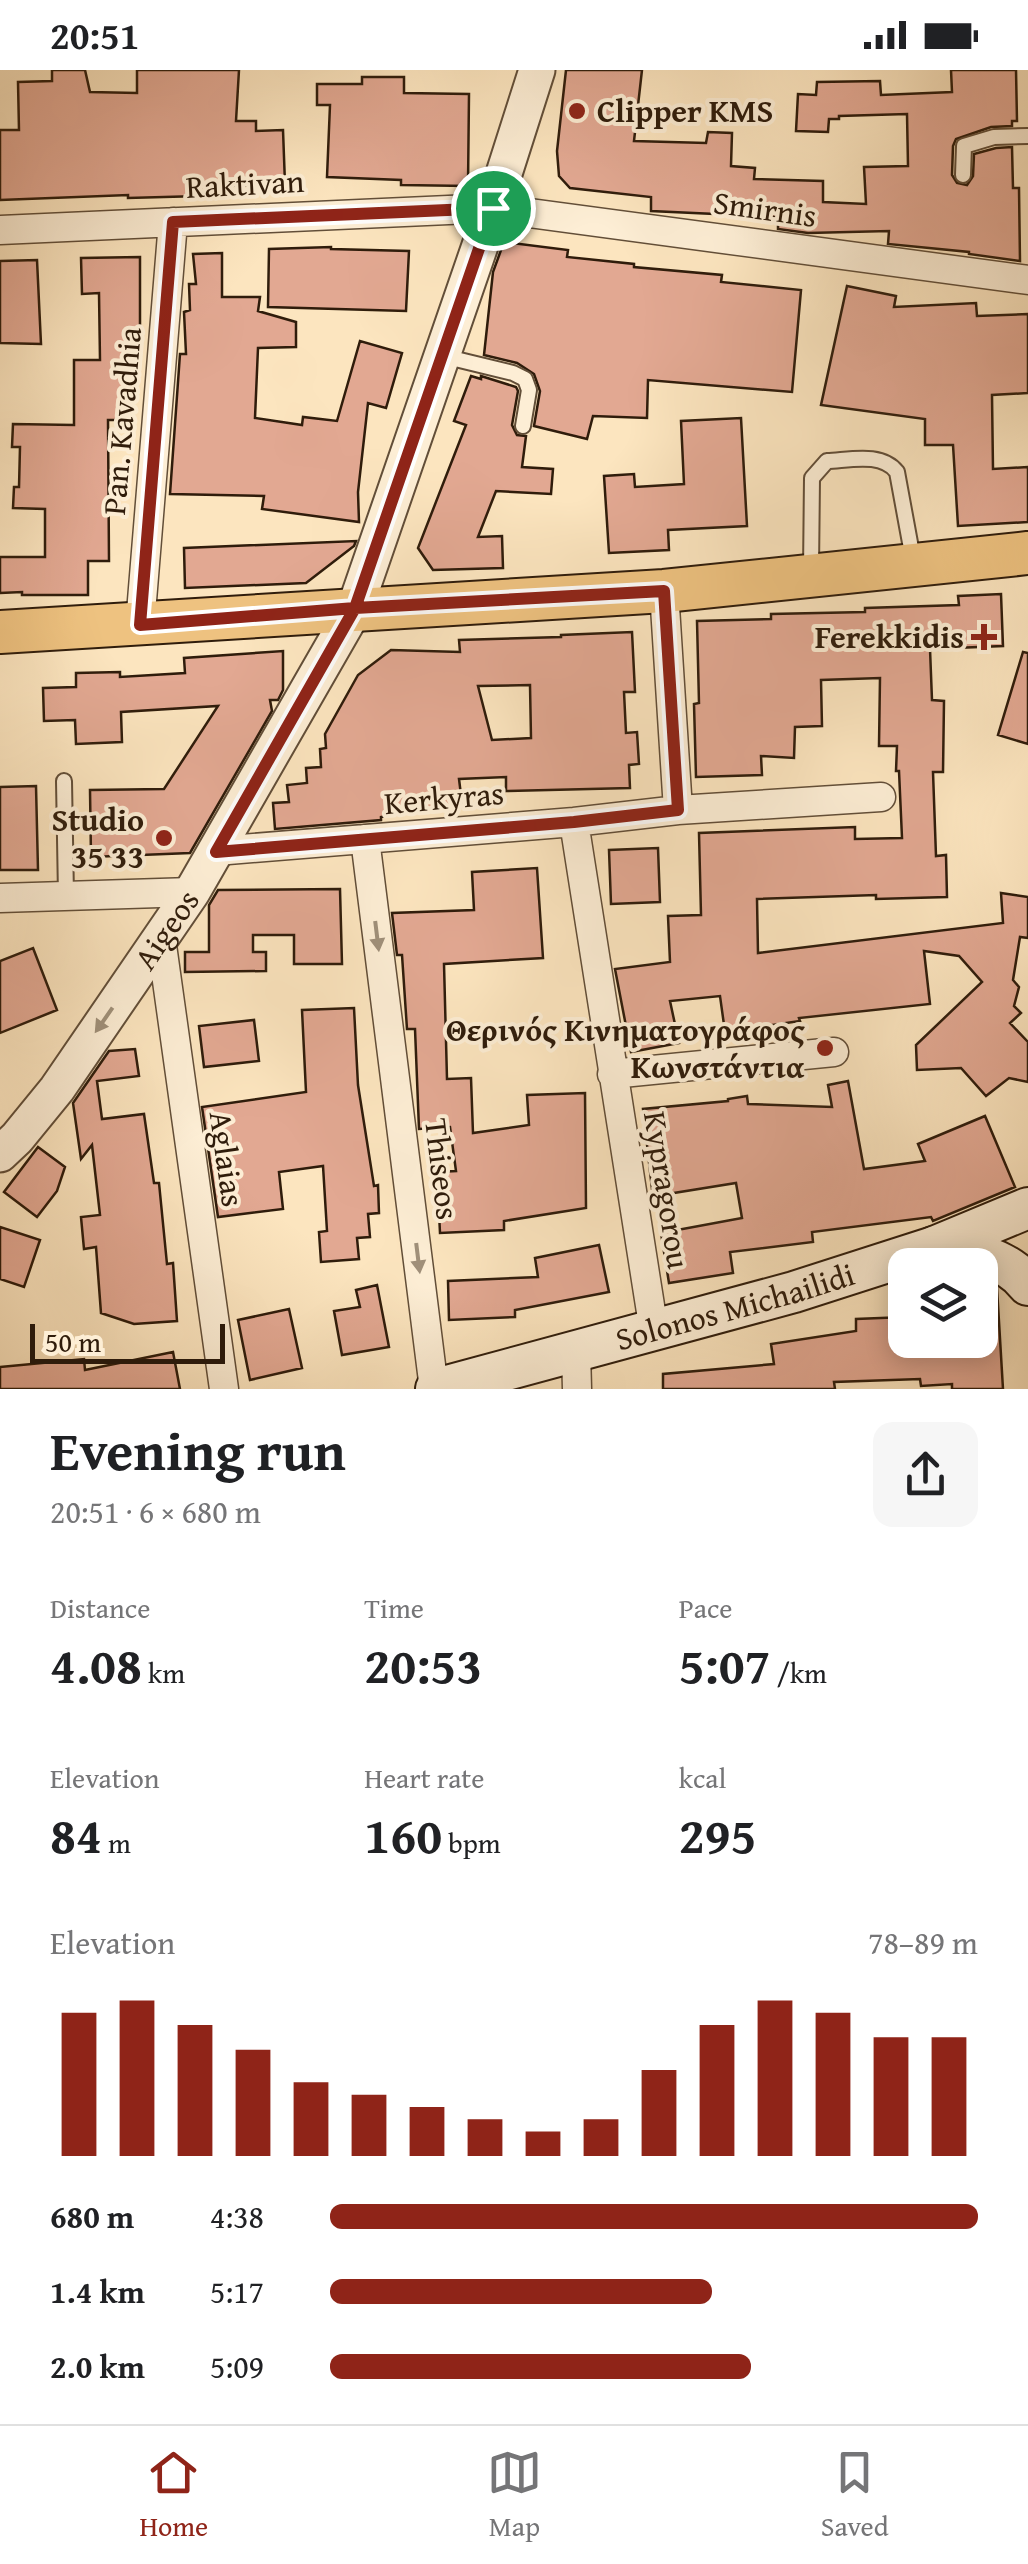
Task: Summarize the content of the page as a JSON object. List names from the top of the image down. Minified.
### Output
{"streets":{"main road":["Solonos Michailidi"],"street":["Raktivan","Smirnis","Pan. Kavadhia","Kerkyras","Aigeos","Aglaias","Thiseos","Kypragorou"]},"crossings":[["Raktivan","Smirnis"],["Raktivan","Pan. Kavadhia"],["Raktivan","Aigeos"],["Smirnis","Aigeos"],["Kerkyras","Aigeos"],["Kerkyras","Thiseos"],["Kerkyras","Kypragorou"],["Aigeos","Aglaias"],["Thiseos","Solonos Michailidi"],["Kypragorou","Solonos Michailidi"]],"one_way":["Thiseos"],"places":{"other":["Clipper KMS","Studio 35 33","Θερινός Κινηματογράφος Κωνστάντια"],"health":["Ferekkidis"]},"scale_bar":"50 m","page":{"status":"20:51","scale":"50 m","heading":["Evening run","20:51 · 6 × 680 m"],"stats":[["Distance","4.08 km"],["Time","20:53"],["Pace","5:07 /km"],["Elevation","84 m"],["Heart rate","160 bpm"],["kcal","295"]],"chart":["Elevation","78–89 m"],"list":[{"name":"680 m","note":"4:38"},{"name":"1.4 km","note":"5:17"},{"name":"2.0 km","note":"5:09"}],"tabs":["Home","Map","Saved"]}}
